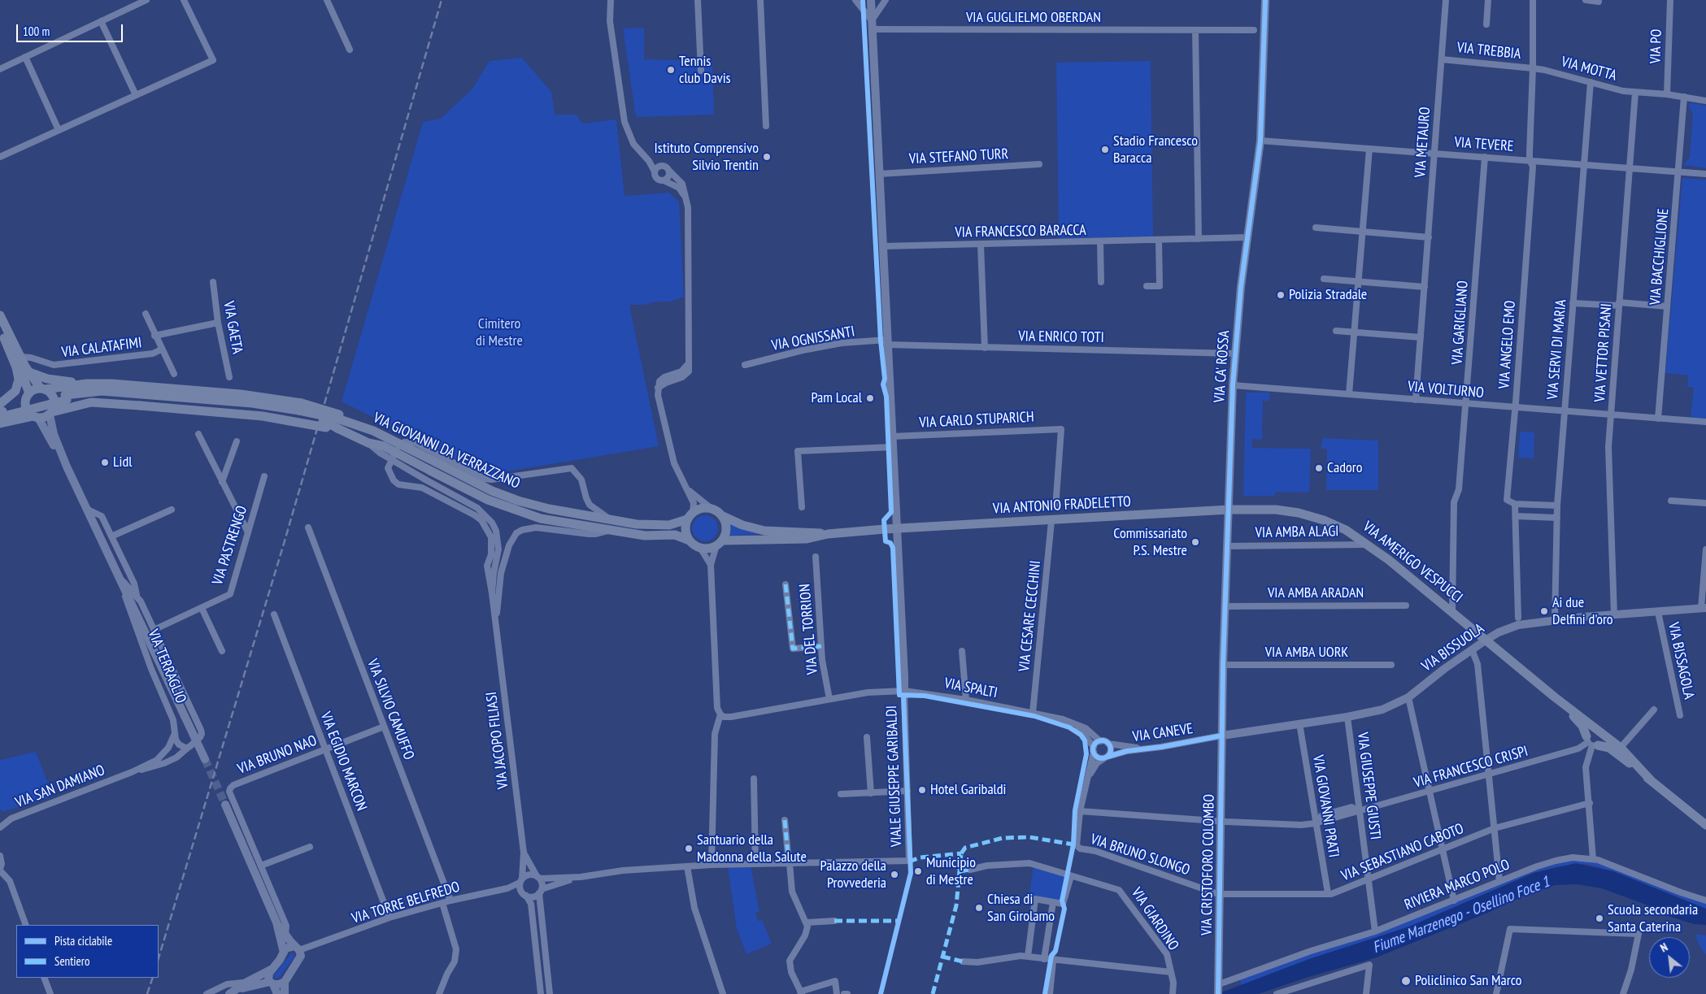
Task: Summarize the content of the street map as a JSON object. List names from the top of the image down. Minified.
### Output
{"streets":{"main road":["VIA GIOVANNI DA VERRAZZANO","VIA ANTONIO FRADELETTO","VIA AMERIGO VESPUCCI"],"street":["VIA GUGLIELMO OBERDAN","VIA PO","VIA TREBBIA","VIA MOTTA","VIA METAURO","VIA TEVERE","VIA STEFANO TURR","VIA FRANCESCO BARACCA","VIA BACCHIGLIONE","VIA GARIGLIANO","VIA GAETA","VIA ENRICO TOTI","VIA OGNISSANTI","VIA ANGELO EMO","VIA CALATAFIMI","VIA SERVI DI MARIA","VIA VETTOR PISANI","VIA CA' ROSSA","VIA VOLTURNO","VIA CARLO STUPARICH","VIA AMBA ALAGI","VIA PASTRENGO","VIA AMBA ARADAN","VIA CESARE CECCHINI","VIA DEL TORRION","VIA BISSUOLA","VIA AMBA UORK","VIA BISSAGOLA","VIA TERRAGLIO","VIA SPALTI","VIA SILVIO CAMUFFO","VIA CANEVE","VIA JACOPO FILIASI","VIA BRUNO NAO","VIA EGIDIO MARCON","VIA FRANCESCO CRISPI","VIALE GIUSEPPE GARIBALDI","VIA GIUSEPPE GIUSTI","VIA SAN DAMIANO","VIA GIOVANNI PRATI","VIA SEBASTIANO CABOTO","VIA BRUNO SLONGO","VIA CRISTOFORO COLOMBO","RIVIERA MARCO POLO","VIA TORRE BELFREDO","VIA GIARDINO"]},"crossings":[["VIA GUGLIELMO OBERDAN","VIALE GIUSEPPE GARIBALDI"],["VIA PO","VIA MOTTA"],["VIA TREBBIA","VIA MOTTA"],["VIA TREBBIA","VIA METAURO"],["VIA TREBBIA","VIA ANGELO EMO"],["VIA MOTTA","VIA BACCHIGLIONE"],["VIA MOTTA","VIA ANGELO EMO"],["VIA MOTTA","VIA SERVI DI MARIA"],["VIA MOTTA","VIA VETTOR PISANI"],["VIA METAURO","VIA TEVERE"],["VIA METAURO","VIA VOLTURNO"],["VIA TEVERE","VIA BACCHIGLIONE"],["VIA TEVERE","VIA GARIGLIANO"],["VIA TEVERE","VIA ANGELO EMO"],["VIA TEVERE","VIA SERVI DI MARIA"],["VIA TEVERE","VIA VETTOR PISANI"],["VIA TEVERE","VIA CA' ROSSA"],["VIA STEFANO TURR","VIALE GIUSEPPE GARIBALDI"],["VIA FRANCESCO BARACCA","VIA CA' ROSSA"],["VIA FRANCESCO BARACCA","VIALE GIUSEPPE GARIBALDI"],["VIA BACCHIGLIONE","VIA VOLTURNO"],["VIA GARIGLIANO","VIA VOLTURNO"],["VIA GARIGLIANO","VIA AMERIGO VESPUCCI"],["VIA GAETA","VIA CALATAFIMI"],["VIA ENRICO TOTI","VIA OGNISSANTI"],["VIA ENRICO TOTI","VIA CA' ROSSA"],["VIA ENRICO TOTI","VIALE GIUSEPPE GARIBALDI"],["VIA OGNISSANTI","VIALE GIUSEPPE GARIBALDI"],["VIA ANGELO EMO","VIA VOLTURNO"],["VIA SERVI DI MARIA","VIA VOLTURNO"],["VIA SERVI DI MARIA","VIA BISSUOLA"],["VIA VETTOR PISANI","VIA VOLTURNO"],["VIA VETTOR PISANI","VIA BISSUOLA"],["VIA CA' ROSSA","VIA VOLTURNO"],["VIA CA' ROSSA","VIA ANTONIO FRADELETTO"],["VIA CA' ROSSA","VIA AMBA ALAGI"],["VIA CA' ROSSA","VIA AMERIGO VESPUCCI"],["VIA CA' ROSSA","VIA AMBA ARADAN"],["VIA CA' ROSSA","VIA BISSUOLA"],["VIA CA' ROSSA","VIA AMBA UORK"],["VIA CA' ROSSA","VIA CANEVE"],["VIA CA' ROSSA","VIA CRISTOFORO COLOMBO"],["VIA CARLO STUPARICH","VIALE GIUSEPPE GARIBALDI"],["VIA ANTONIO FRADELETTO","VIA AMERIGO VESPUCCI"],["VIA ANTONIO FRADELETTO","VIA CESARE CECCHINI"],["VIA ANTONIO FRADELETTO","VIALE GIUSEPPE GARIBALDI"],["VIA AMBA ALAGI","VIA AMERIGO VESPUCCI"],["VIA PASTRENGO","VIA TERRAGLIO"],["VIA AMERIGO VESPUCCI","VIA BISSUOLA"],["VIA AMERIGO VESPUCCI","VIA FRANCESCO CRISPI"],["VIA CESARE CECCHINI","VIA SPALTI"],["VIA DEL TORRION","VIA SPALTI"],["VIA BISSUOLA","VIA BISSAGOLA"],["VIA BISSUOLA","VIA CANEVE"],["VIA BISSUOLA","VIA GIUSEPPE GIUSTI"],["VIA BISSUOLA","VIA GIOVANNI PRATI"],["VIA BISSUOLA","VIA CRISTOFORO COLOMBO"],["VIA TERRAGLIO","VIA SAN DAMIANO"],["VIA SPALTI","VIA CANEVE"],["VIA SPALTI","VIALE GIUSEPPE GARIBALDI"],["VIA SILVIO CAMUFFO","VIA BRUNO NAO"],["VIA SILVIO CAMUFFO","VIA TORRE BELFREDO"],["VIA CANEVE","VIA CRISTOFORO COLOMBO"],["VIA JACOPO FILIASI","VIA TORRE BELFREDO"],["VIA BRUNO NAO","VIA EGIDIO MARCON"],["VIA EGIDIO MARCON","VIA TORRE BELFREDO"],["VIA FRANCESCO CRISPI","VIA GIUSEPPE GIUSTI"],["VIA FRANCESCO CRISPI","VIA GIOVANNI PRATI"],["VIA GIUSEPPE GIUSTI","VIA SEBASTIANO CABOTO"],["VIA GIUSEPPE GIUSTI","RIVIERA MARCO POLO"],["VIA GIOVANNI PRATI","VIA SEBASTIANO CABOTO"],["VIA SEBASTIANO CABOTO","VIA BRUNO SLONGO"],["VIA SEBASTIANO CABOTO","VIA CRISTOFORO COLOMBO"],["VIA BRUNO SLONGO","VIA CRISTOFORO COLOMBO"],["VIA CRISTOFORO COLOMBO","RIVIERA MARCO POLO"]],"water":["Fiume Marzenego - Osellino Foce 1"],"parks":["Cimitero di Mestre"],"places":["Tennis club Davis","Stadio Francesco Baracca","Istituto Comprensivo Silvio Trentin","Polizia Stradale","Pam Local","Lidl","Cadoro","Commissariato P.S. Mestre","Ai due Delfini d'oro","Hotel Garibaldi","Santuario della Madonna della Salute","Municipio di Mestre","Palazzo della Provvederia","Chiesa di San Girolamo","Scuola secondaria Santa Caterina","Policlinico San Marco"],"legend":["Pista ciclabile","Sentiero"],"scale_bar":"100 m","north":"top left"}
